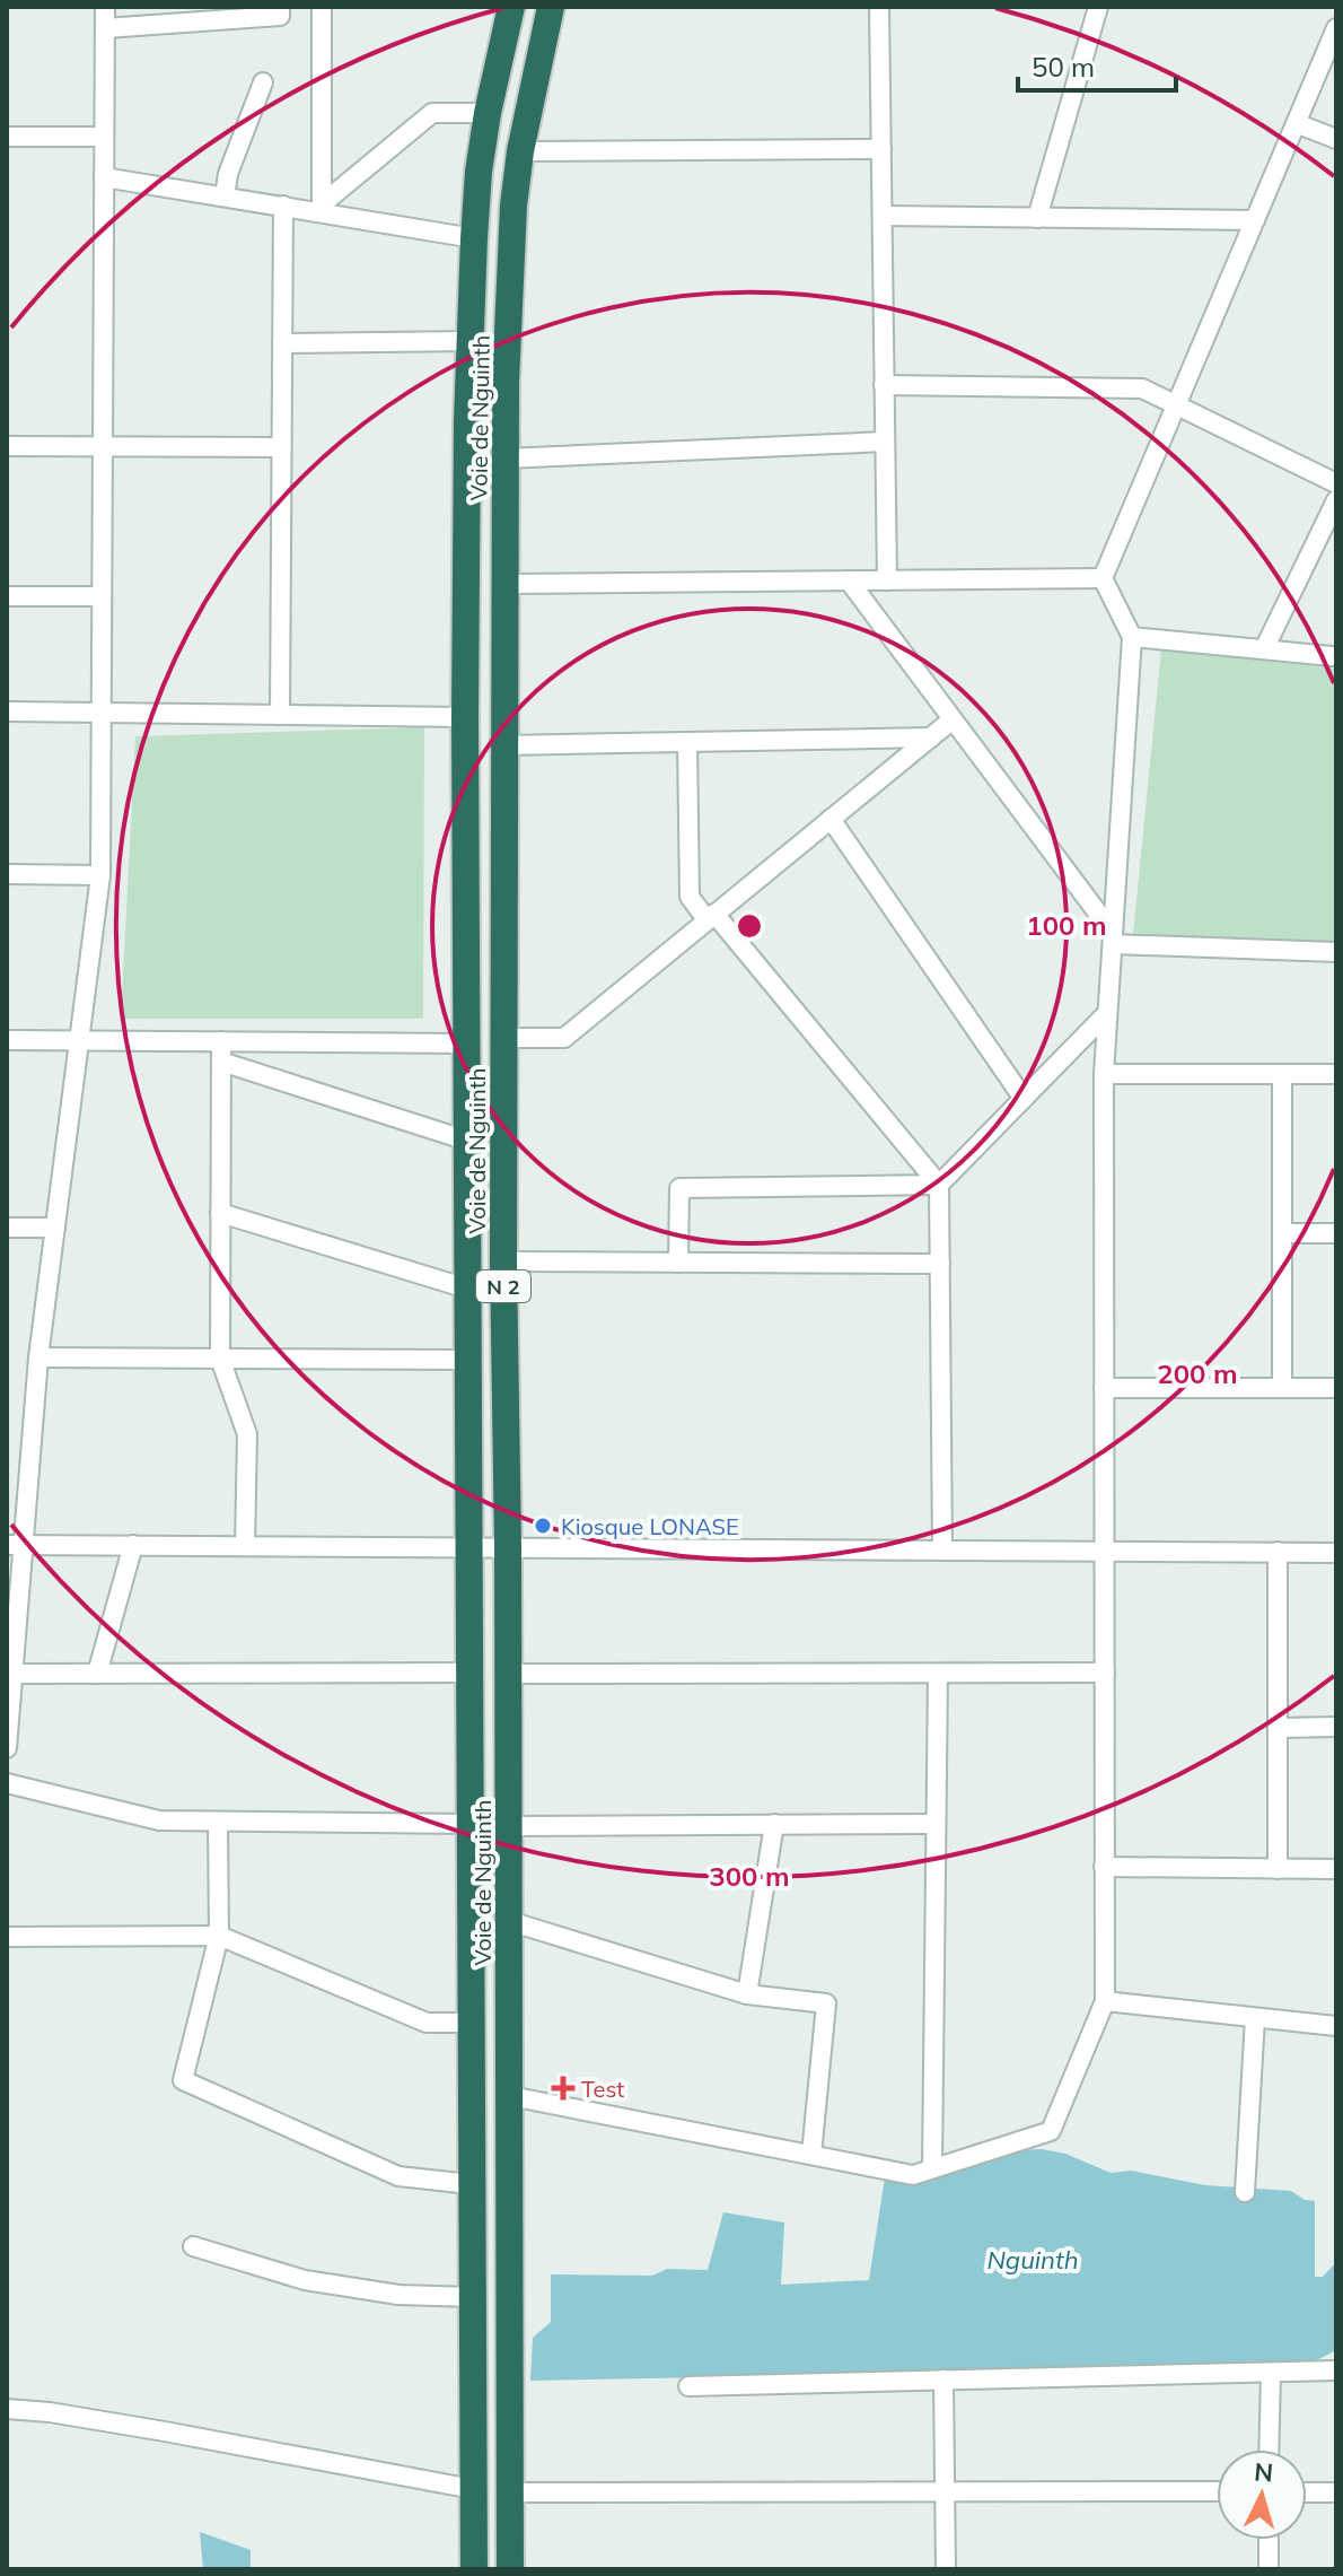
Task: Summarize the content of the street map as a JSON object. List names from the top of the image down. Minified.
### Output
{"streets":{"highway":["Voie de Nguinth","N 2"]},"water":["Nguinth"],"places":{"other":["Kiosque LONASE"],"health":["Test"]},"scale_bar":"50 m","north":"top","rings":["100 m","200 m","300 m"]}
